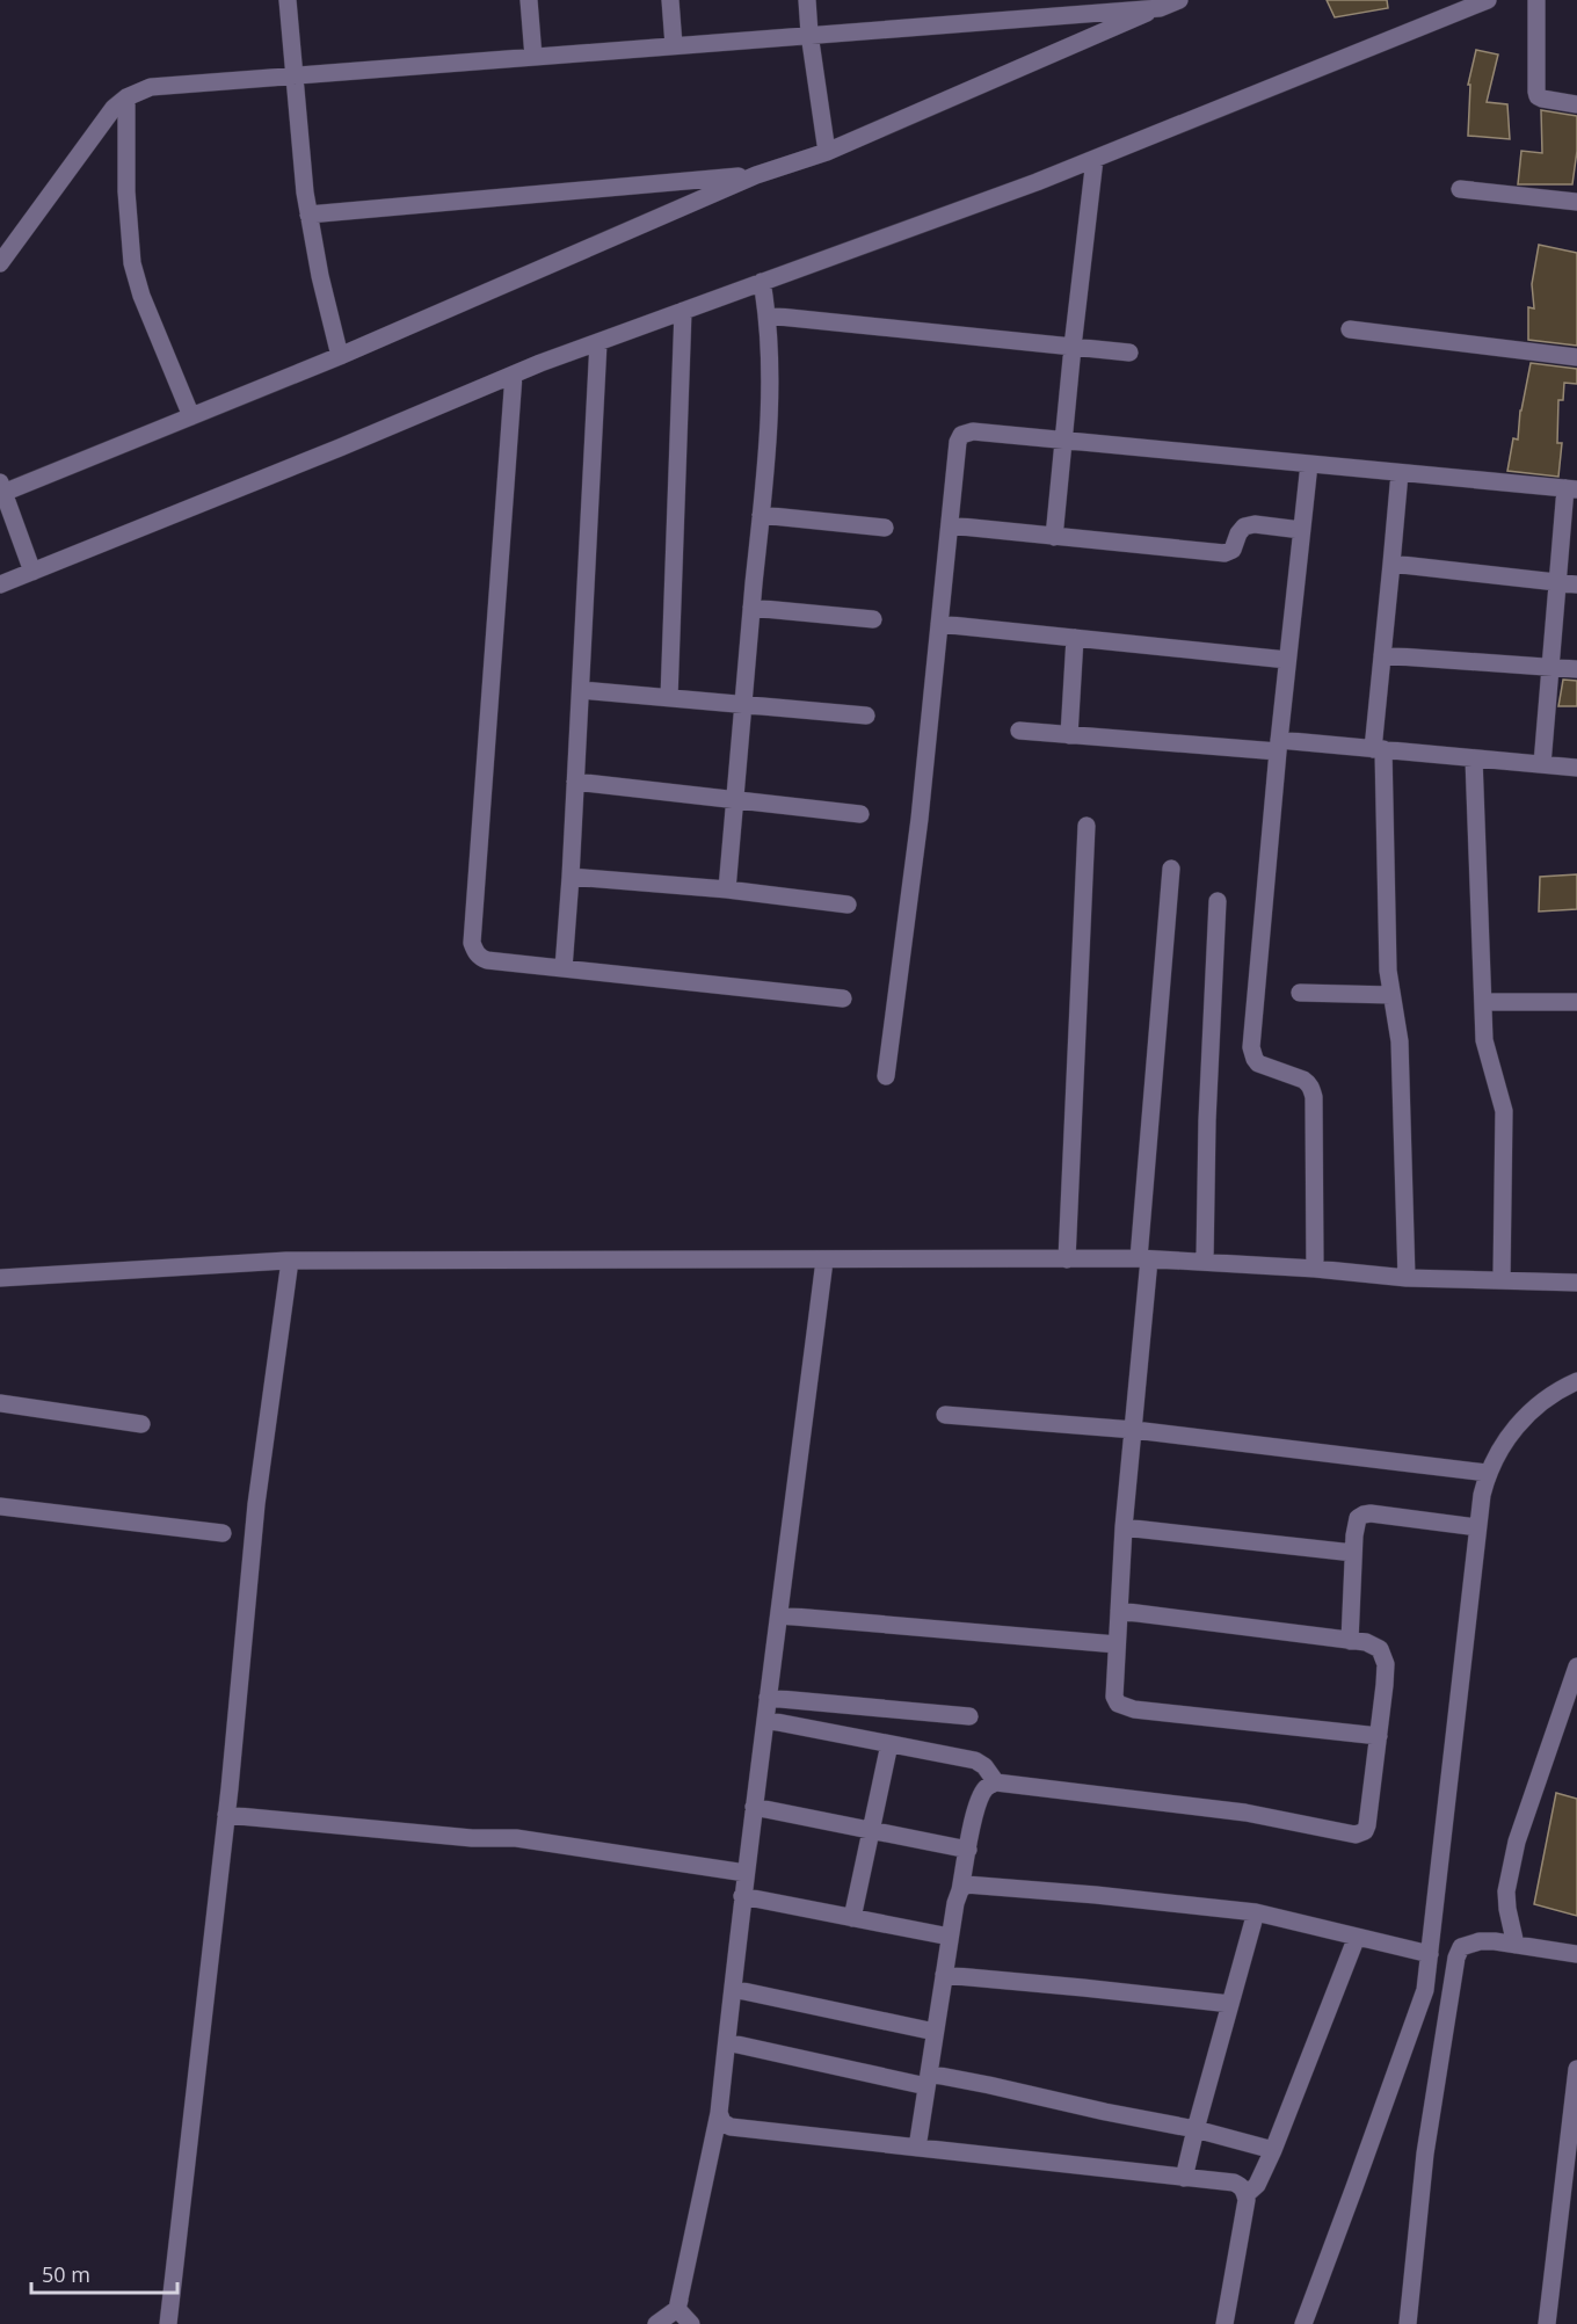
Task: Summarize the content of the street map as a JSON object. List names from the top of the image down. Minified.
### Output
{"scale_bar":"50 m"}
